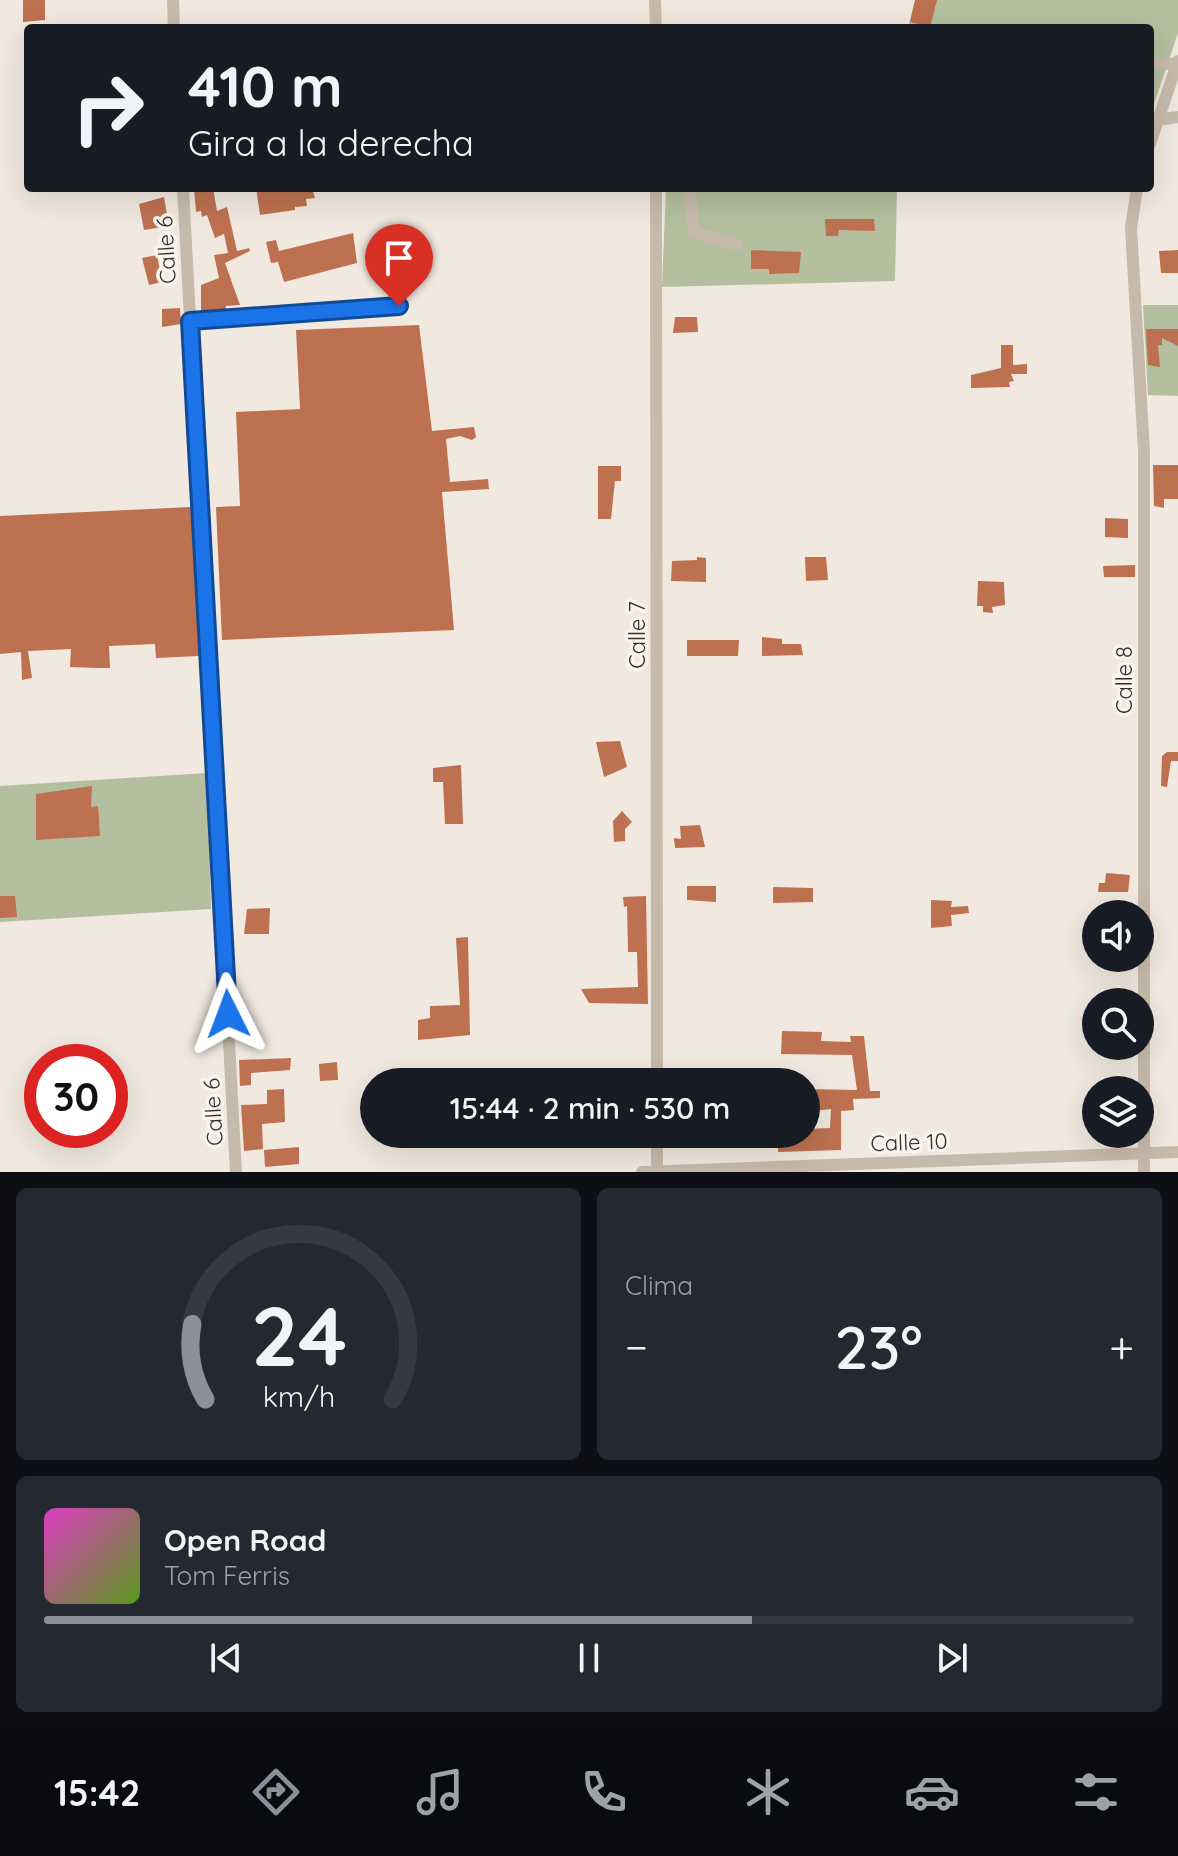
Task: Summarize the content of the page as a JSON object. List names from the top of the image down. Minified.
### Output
{"streets":{"street":["Calle 6","Calle 7","Calle 8","Calle 10"]},"crossings":[["Calle 8","Calle 10"]],"page":{"turn":["410 m","Gira a la derecha"],"limit":"30","trip":"15:44 · 2 min · 530 m","tile":"Clima","heat":["−","23°","+"],"song":["Open Road","Tom Ferris"],"tabs":"15:42","gauge":["24","km/h"]}}
